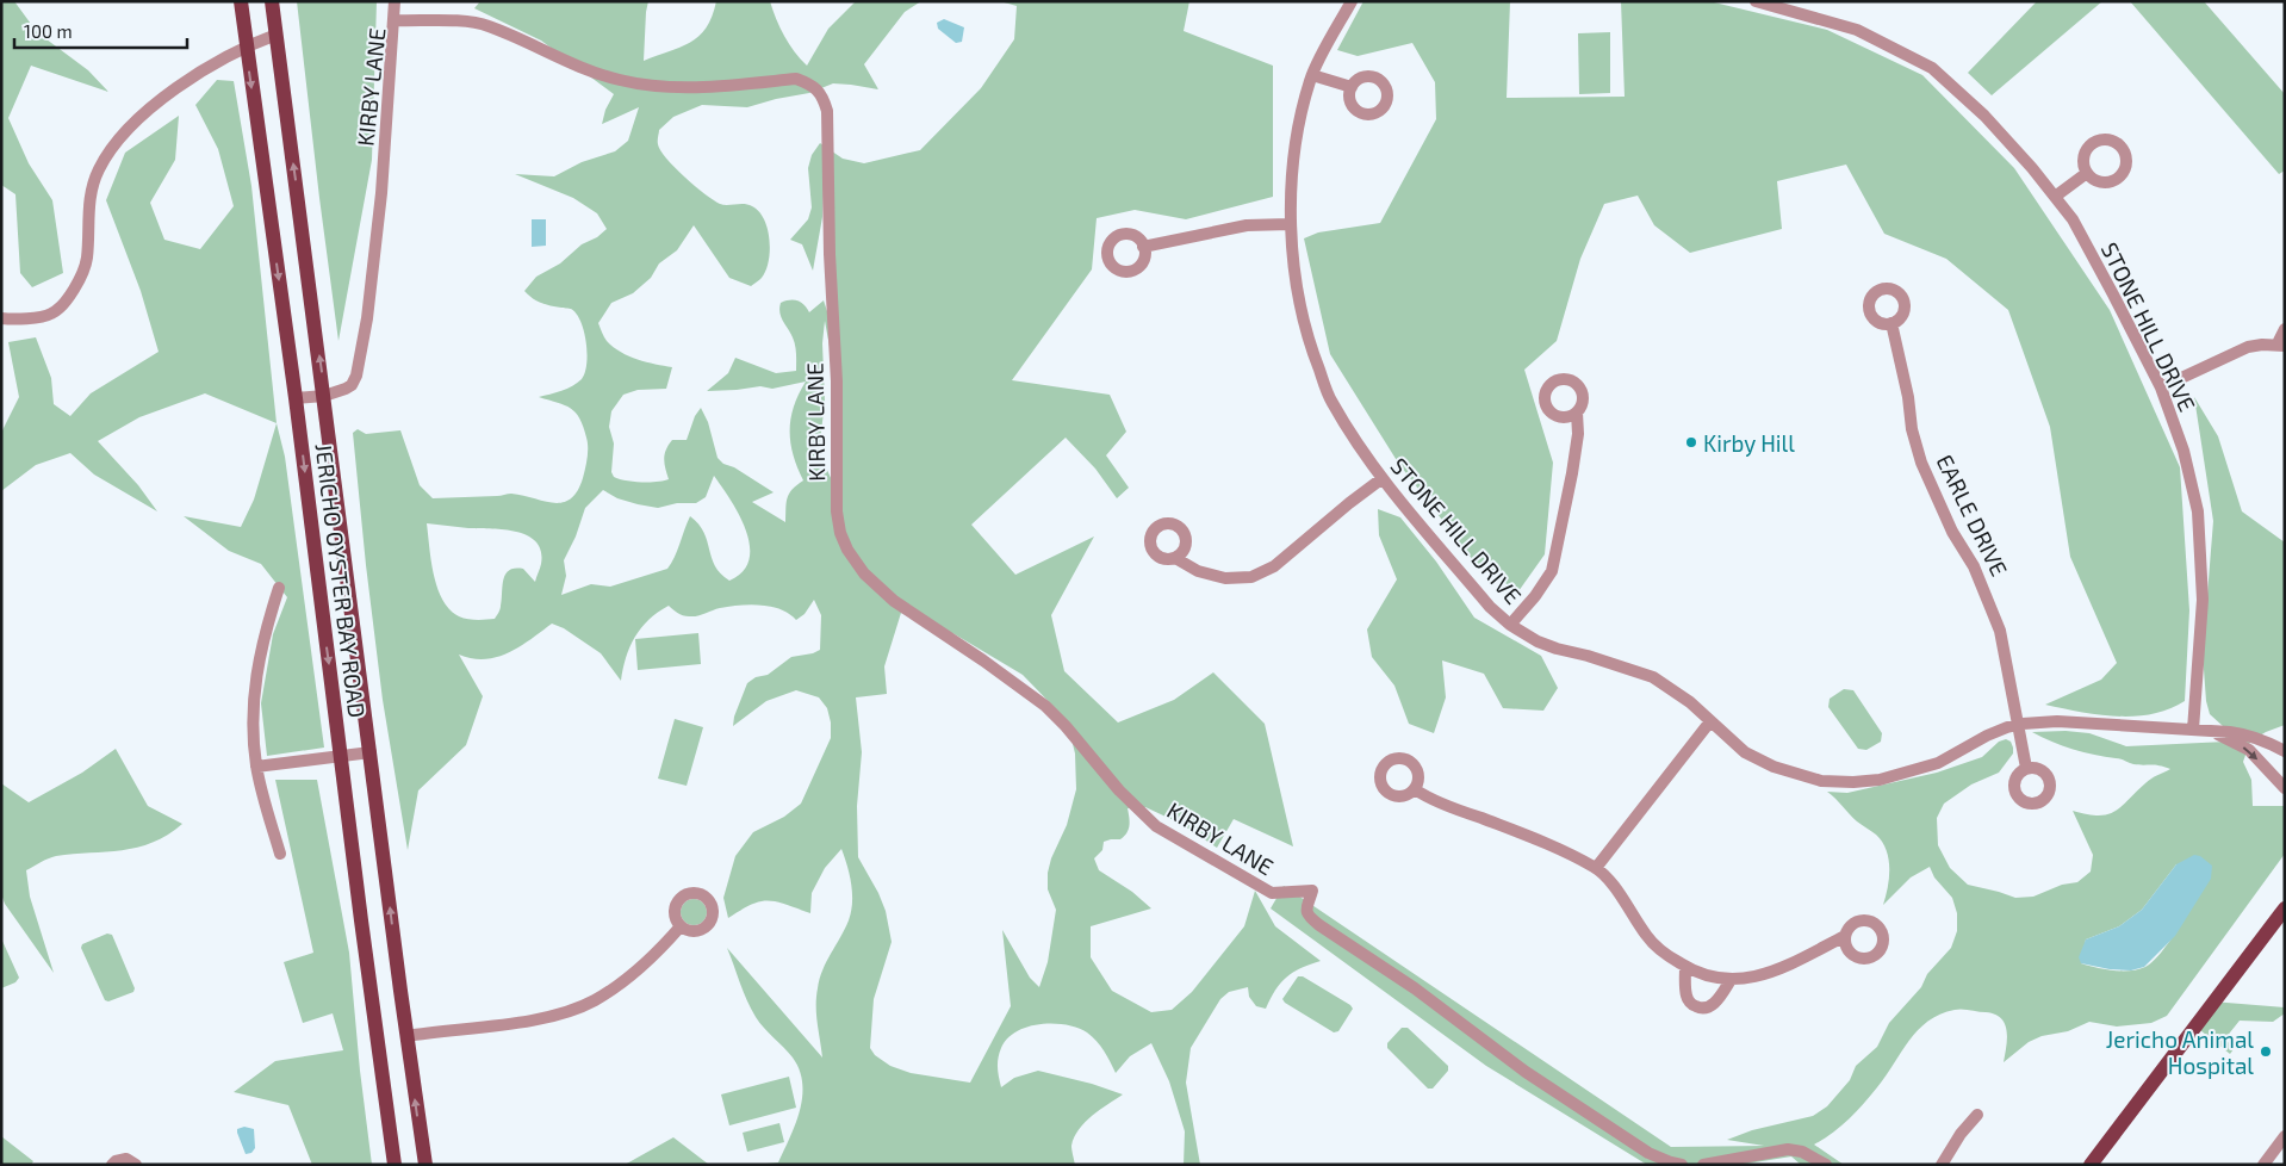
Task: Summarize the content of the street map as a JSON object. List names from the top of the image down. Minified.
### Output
{"streets":{"main road":["JERICHO OYSTER BAY ROAD"],"street":["KIRBY LANE","STONE HILL DRIVE","EARLE DRIVE"]},"crossings":[["KIRBY LANE","JERICHO OYSTER BAY ROAD"],["STONE HILL DRIVE","EARLE DRIVE"]],"places":["Kirby Hill","Jericho Animal Hospital"],"scale_bar":"100 m"}
